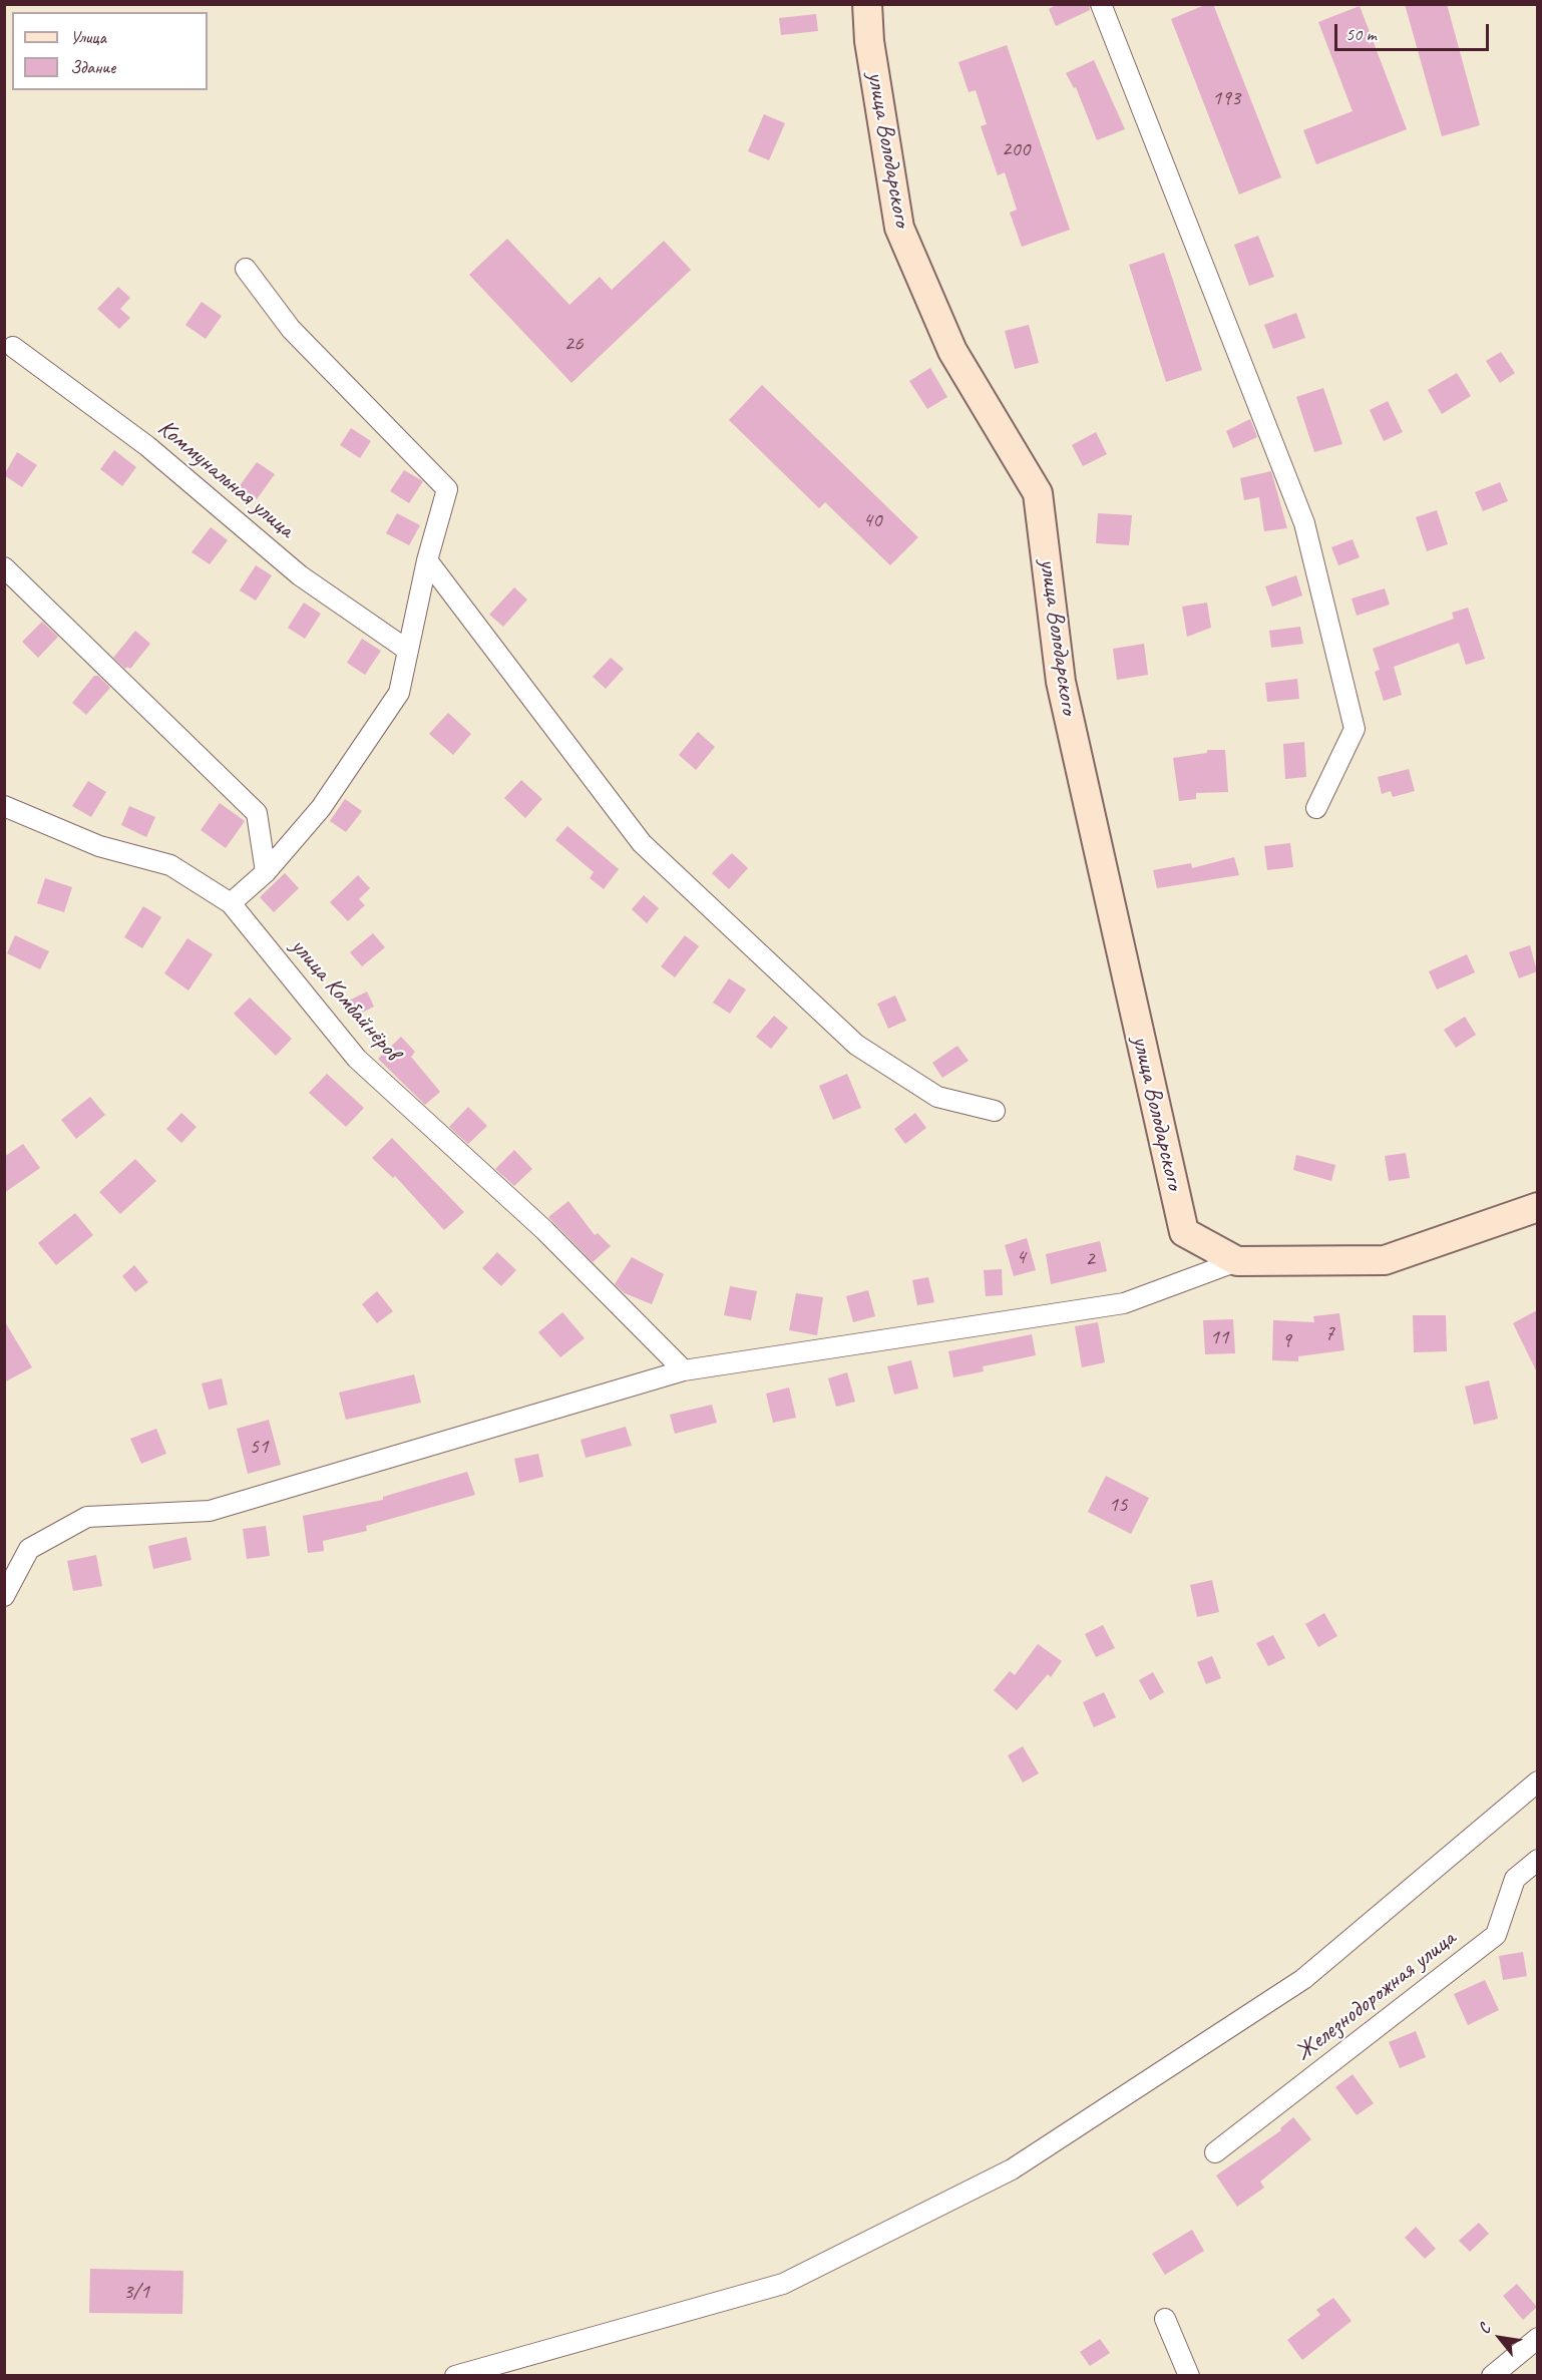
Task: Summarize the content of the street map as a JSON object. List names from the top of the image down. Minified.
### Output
{"streets":{"street":["улица Володарского","Коммунальная улица","улица Комбайнёров","Железнодорожная улица"]},"house_numbers":["193","200","26","40","4","2","7","11","9","51","15","3/1"],"legend":["Улица","Здание"],"scale_bar":"50 m","north":"top left"}
